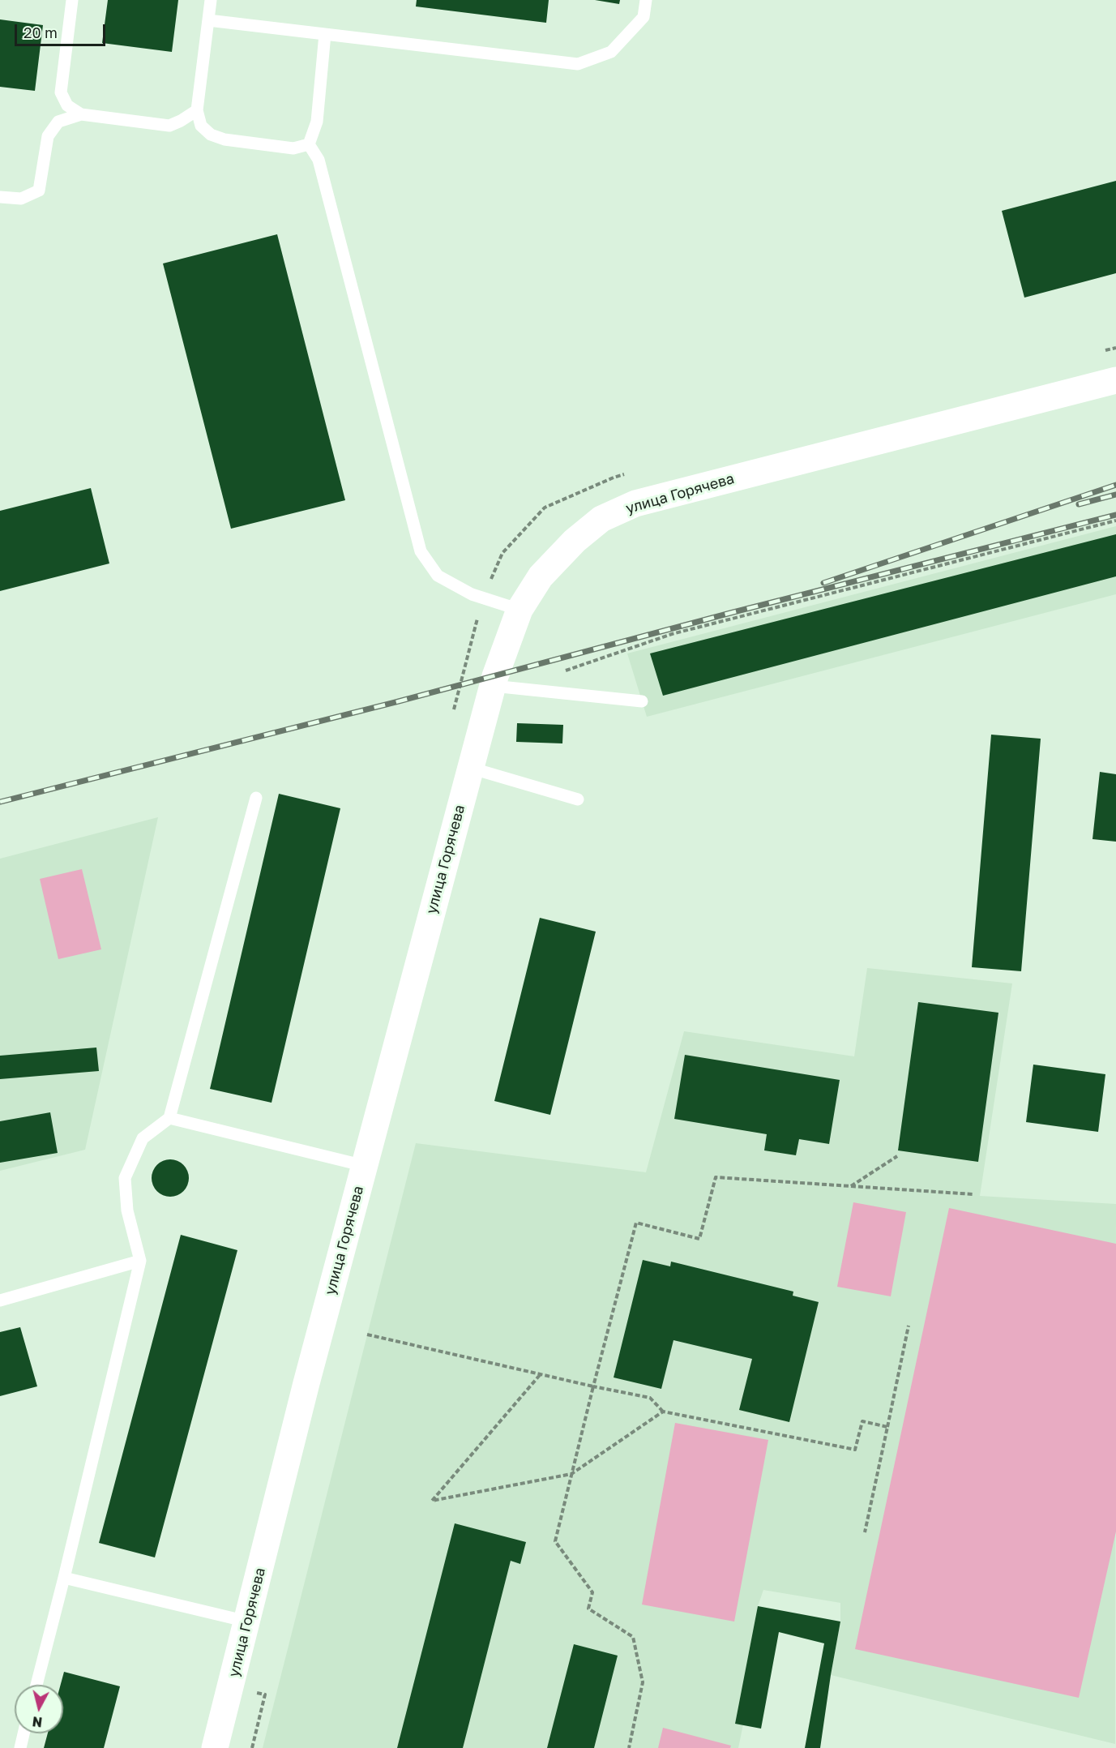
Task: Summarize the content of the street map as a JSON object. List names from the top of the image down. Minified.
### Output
{"streets":{"main road":["улица Горячева"]},"scale_bar":"20 m","north":"bottom"}
